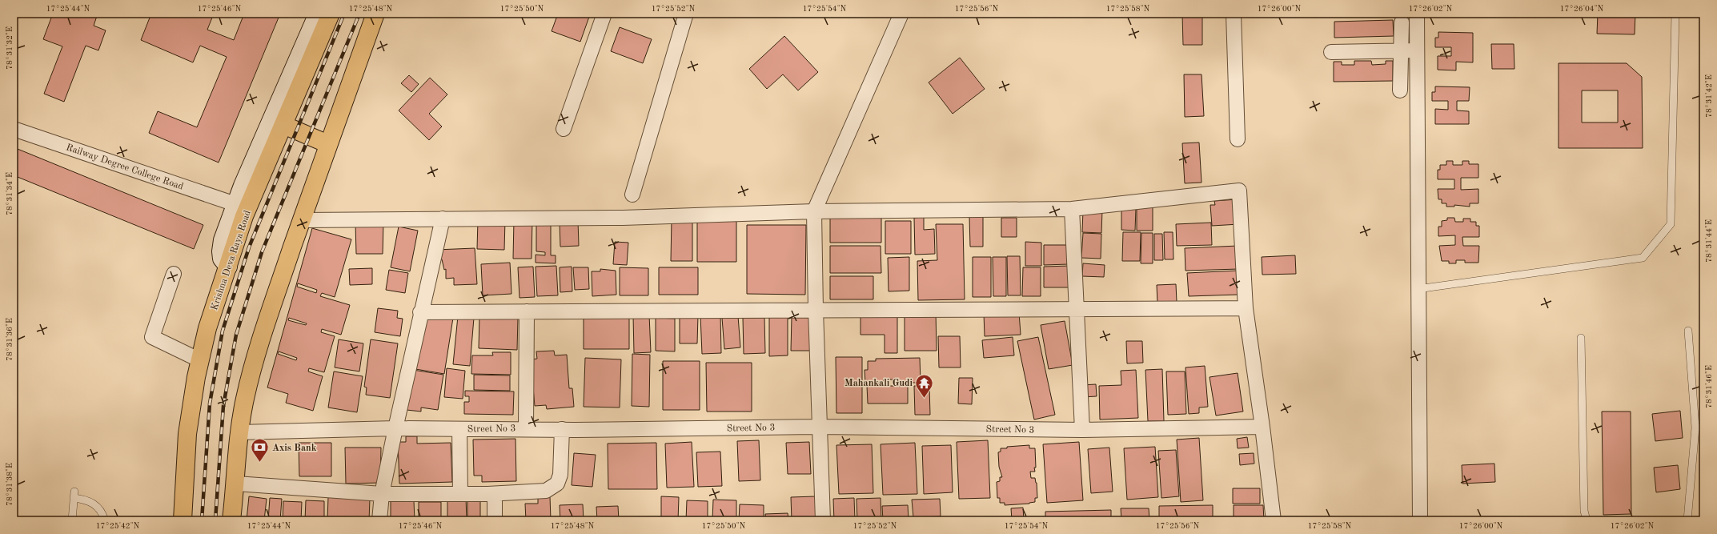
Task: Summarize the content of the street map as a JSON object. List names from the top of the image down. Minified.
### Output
{"streets":{"main road":["Krishna Deva Raya Road"],"street":["Railway Degree College Road","Street No 3"]},"places":{"temple":["Mahankali Gudi"],"bank":["Axis Bank"]},"coordinates":["17°25'44\"N","17°25'46\"N","17°25'48\"N","17°25'50\"N","17°25'52\"N","17°25'54\"N","17°25'56\"N","17°25'58\"N","17°26'00\"N","17°26'02\"N","17°26'04\"N","78°31'32\"E","78°31'42\"E","78°31'34\"E","78°31'44\"E","78°31'36\"E","78°31'46\"E","78°31'38\"E","17°25'42\"N"]}
